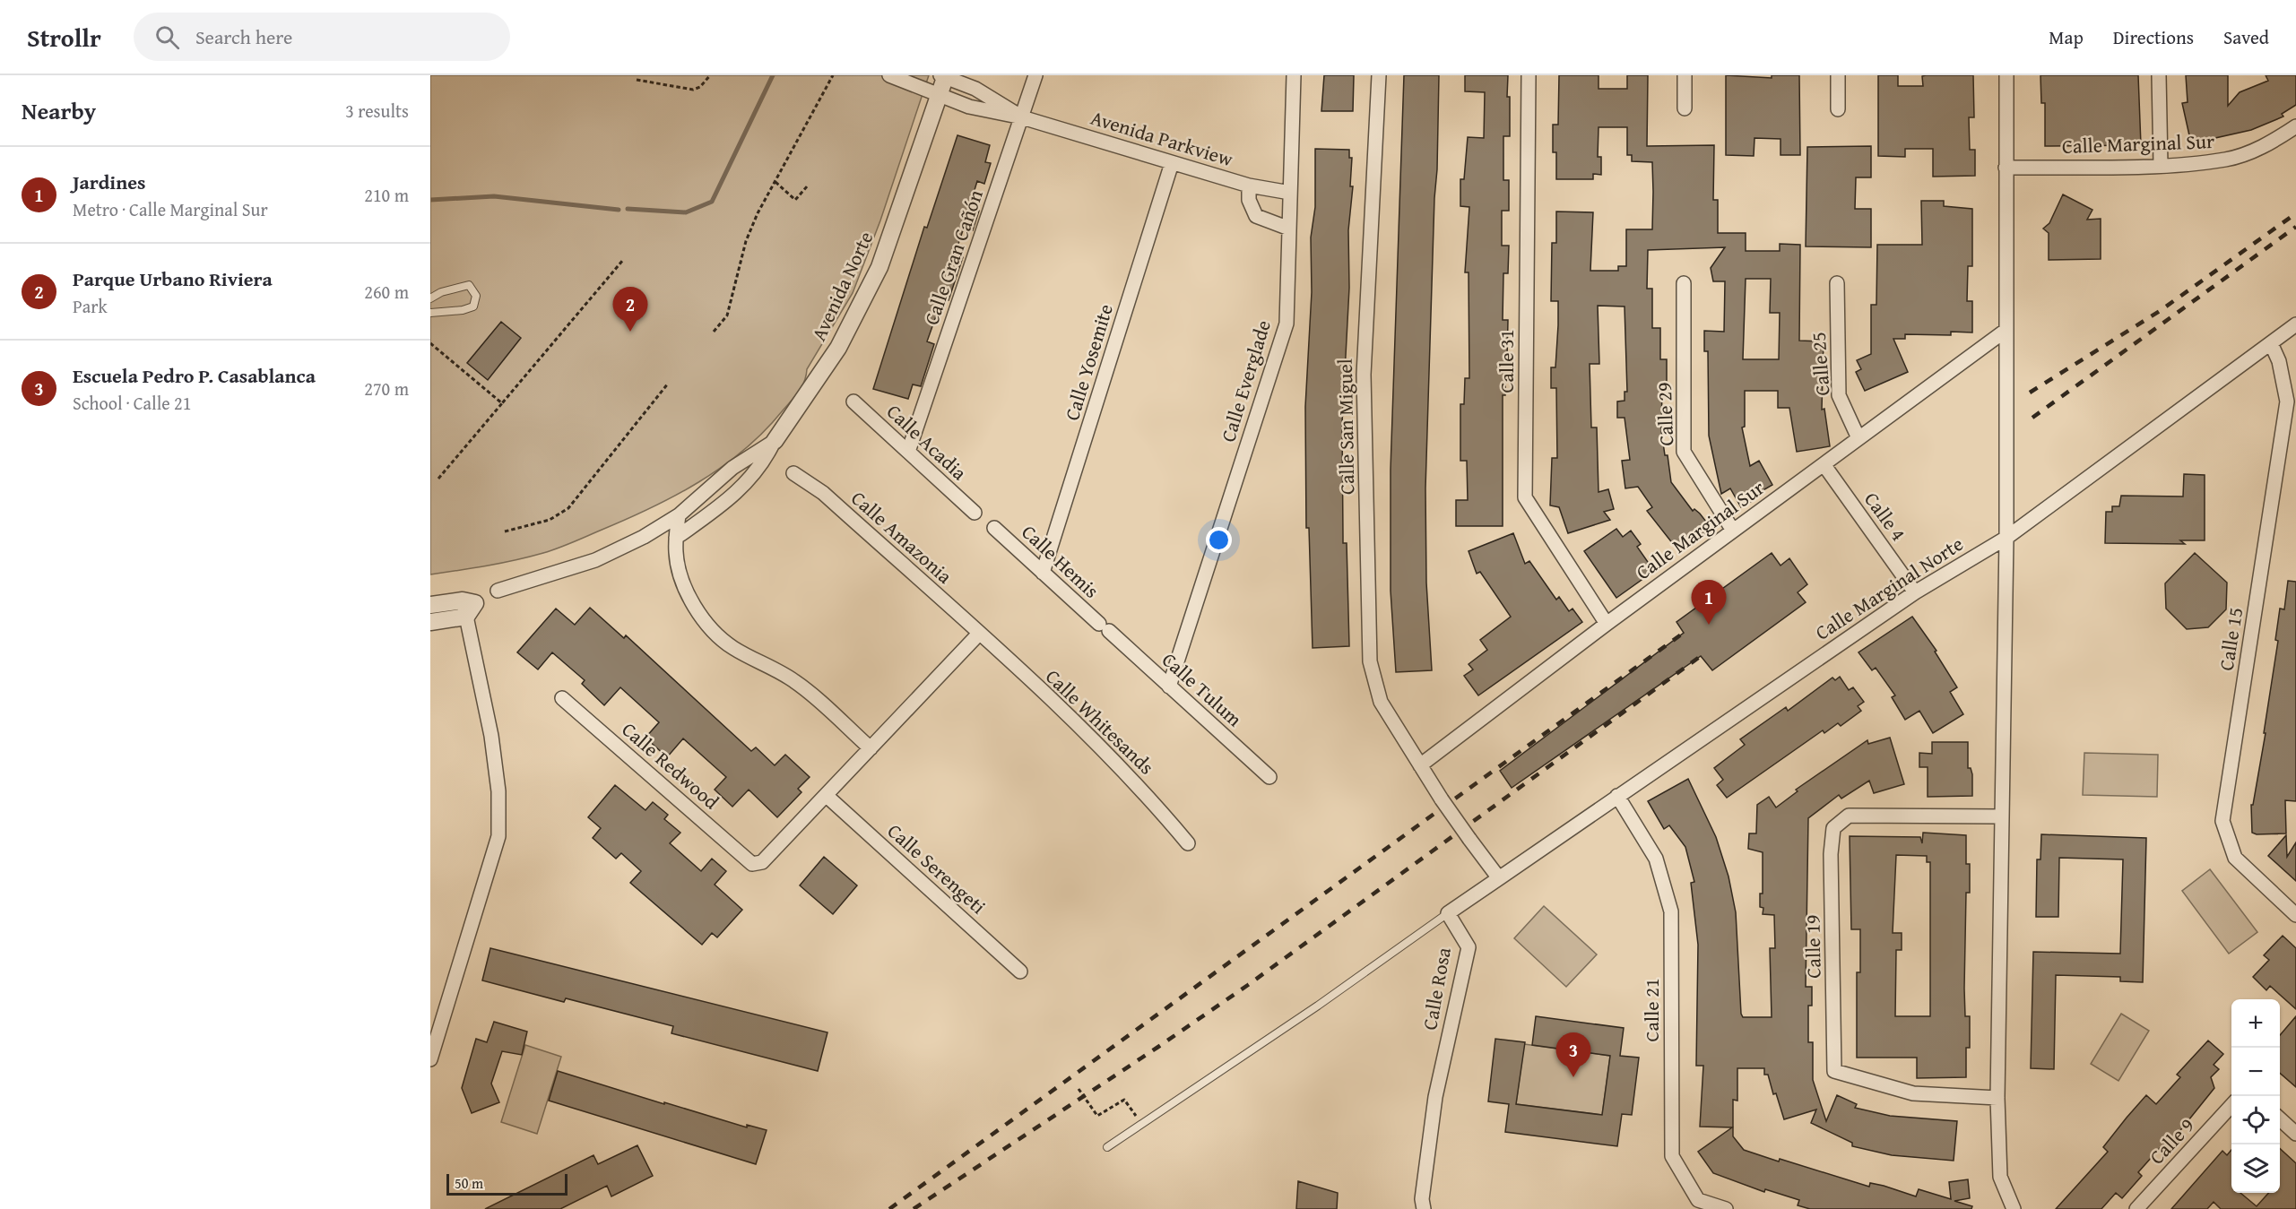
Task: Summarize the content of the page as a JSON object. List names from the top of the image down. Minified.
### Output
{"streets":{"street":["Avenida Parkview","Calle Marginal Sur","Calle Gran Cañón","Avenida Norte","Calle 31","Calle Yosemite","Calle 25","Calle Everglade","Calle 29","Calle San Miguel","Calle Acadia","Calle 4","Calle Amazonia","Calle Hemis","Calle Marginal Norte","Calle 15","Calle Tulum","Calle Whitesands","Calle Redwood","Calle Serengeti","Calle 19","Calle Rosa","Calle 21","Calle 9"]},"crossings":[["Avenida Parkview","Calle Gran Cañón"],["Avenida Parkview","Avenida Norte"],["Avenida Parkview","Calle Yosemite"],["Avenida Parkview","Calle Everglade"],["Calle Marginal Sur","Calle 31"],["Calle Marginal Sur","Calle 25"],["Calle Marginal Sur","Calle 29"],["Calle Marginal Sur","Calle San Miguel"],["Calle Marginal Sur","Calle 4"],["Calle Gran Cañón","Calle Acadia"],["Calle Yosemite","Calle Hemis"],["Calle Everglade","Calle Tulum"],["Calle 4","Calle Marginal Norte"],["Calle Amazonia","Calle Whitesands"],["Calle Hemis","Calle Tulum"],["Calle Marginal Norte","Calle 15"],["Calle Marginal Norte","Calle 21"],["Calle Redwood","Calle Serengeti"]],"scale_bar":"50 m","page":{"header":"Strollr","search":"Search here","nav":["Map","Directions","Saved"],"heading":["Nearby","3 results"],"list":[{"mark":"1","name":"Jardines","note":"Metro · Calle Marginal Sur","value":"210 m"},{"mark":"2","name":"Parque Urbano Riviera","note":"Park","value":"260 m"},{"mark":"3","name":"Escuela Pedro P. Casablanca","note":"School · Calle 21","value":"270 m"}],"pins":["2","1","3"],"map_buttons":["+","−"],"scale":"50 m"}}
